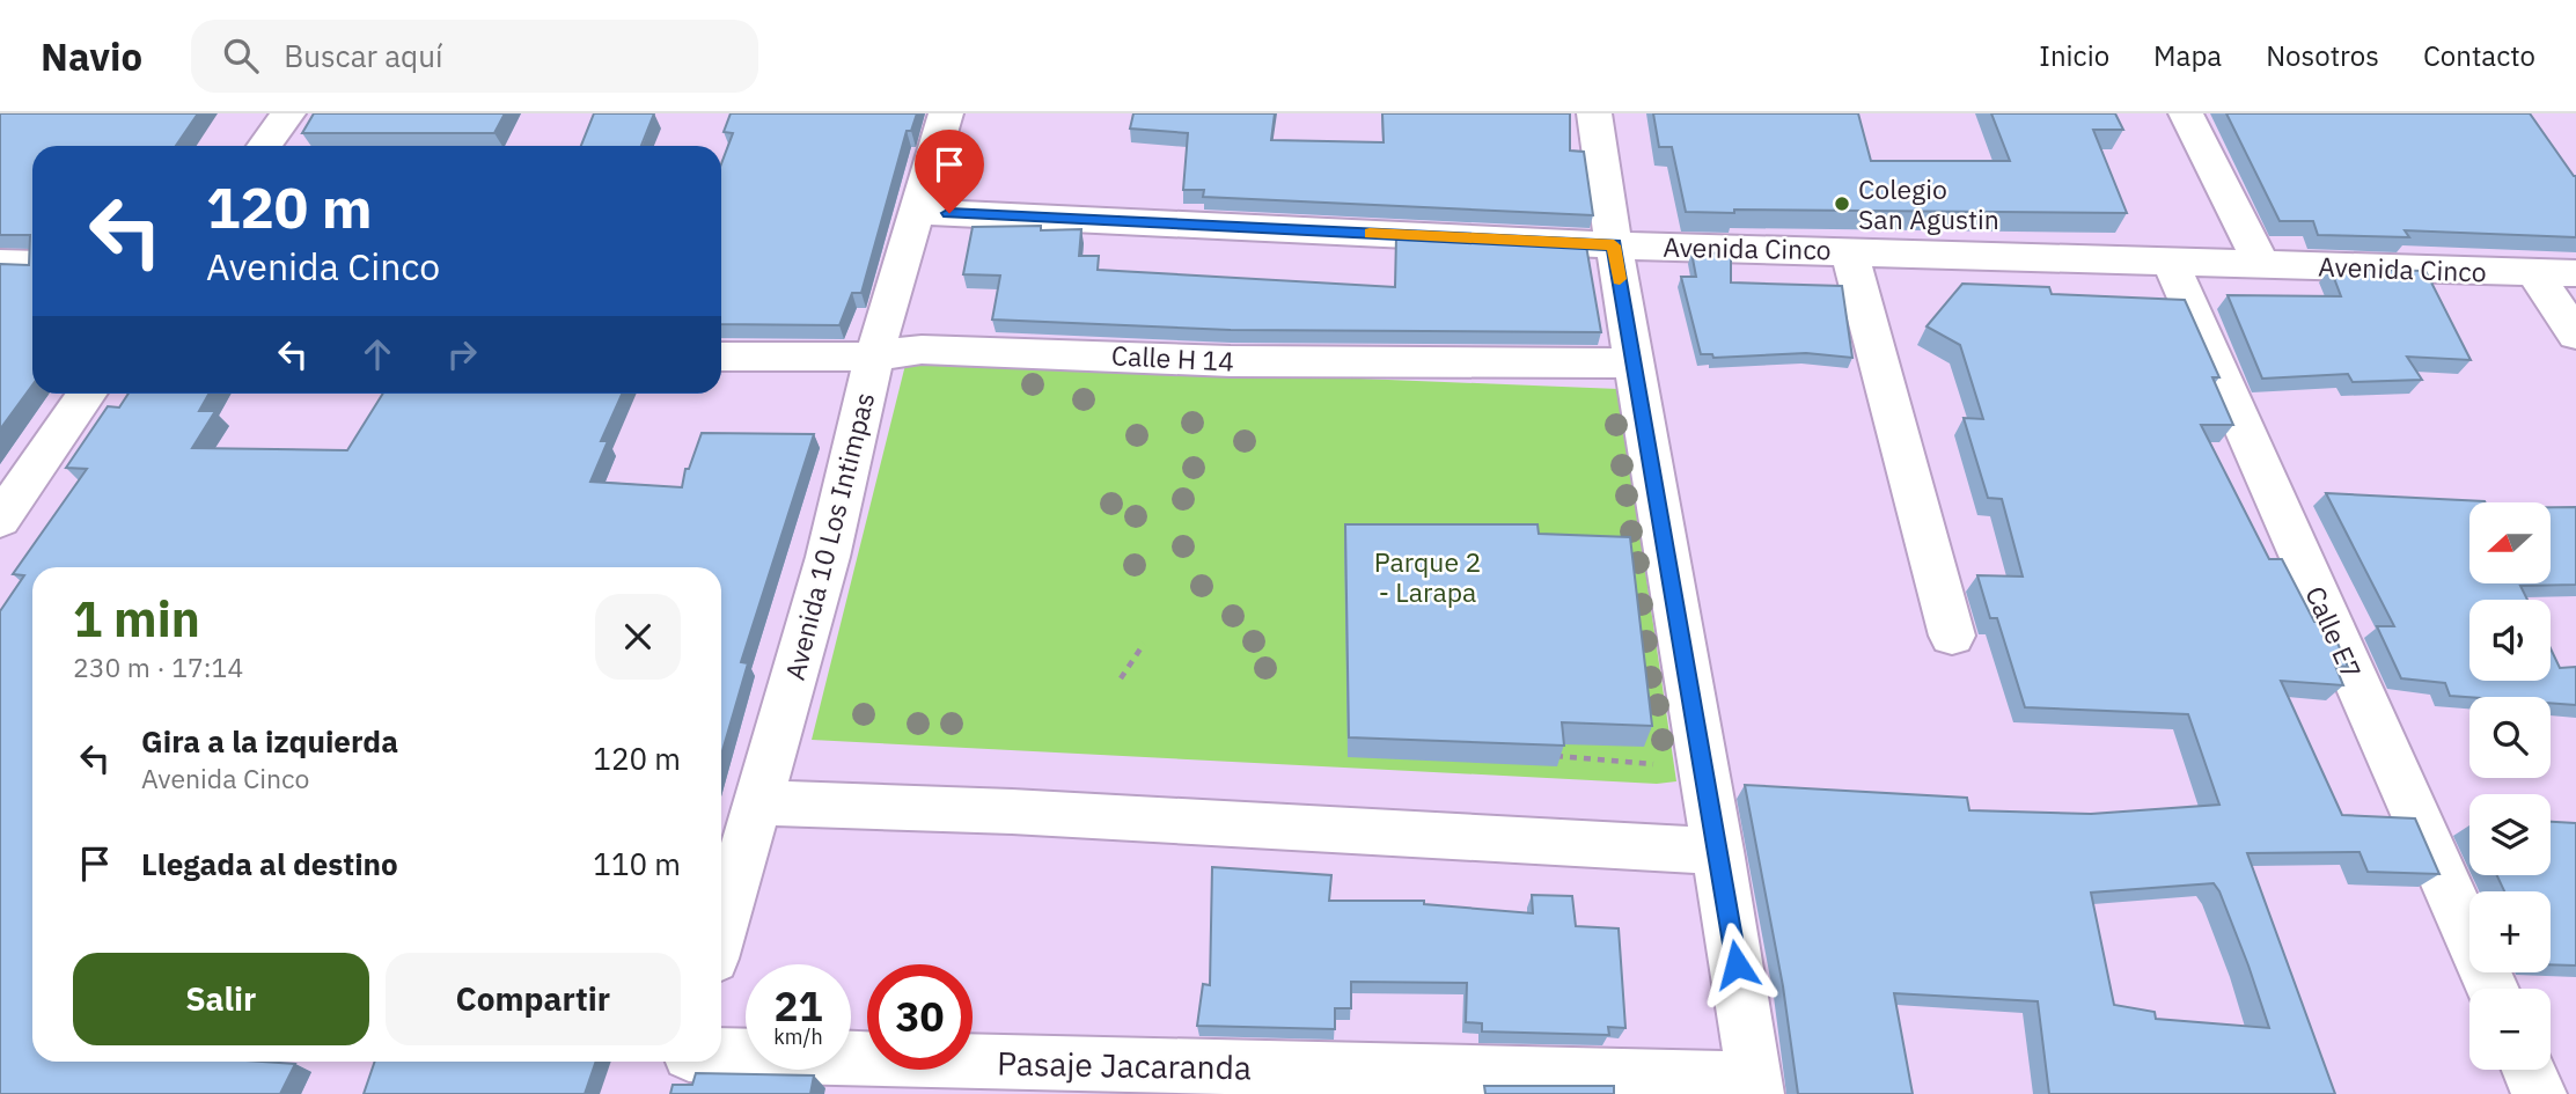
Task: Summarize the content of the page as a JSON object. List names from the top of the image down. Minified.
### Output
{"streets":{"street":["Avenida Cinco","Calle H 14","Avenida 10 Los Intimpas","Calle E7","Pasaje Jacaranda"]},"crossings":[["Avenida Cinco","Avenida 10 Los Intimpas"],["Avenida Cinco","Calle E7"],["Calle H 14","Avenida 10 Los Intimpas"]],"parks":["Parque 2 - Larapa"],"places":["Colegio San Agustin"],"north":"left","page":{"header":"Navio","search":"Buscar aquí","nav":["Inicio","Mapa","Nosotros","Contacto"],"turn":["120 m","Avenida Cinco"],"map_buttons":["+","−"],"heading":["1 min","230 m · 17:14"],"list":[{"name":"Gira a la izquierda","note":"Avenida Cinco","value":"120 m"},{"name":"Llegada al destino","value":"110 m"}],"buttons":["Salir","Compartir"],"speed":"21 km/h","limit":"30"}}
